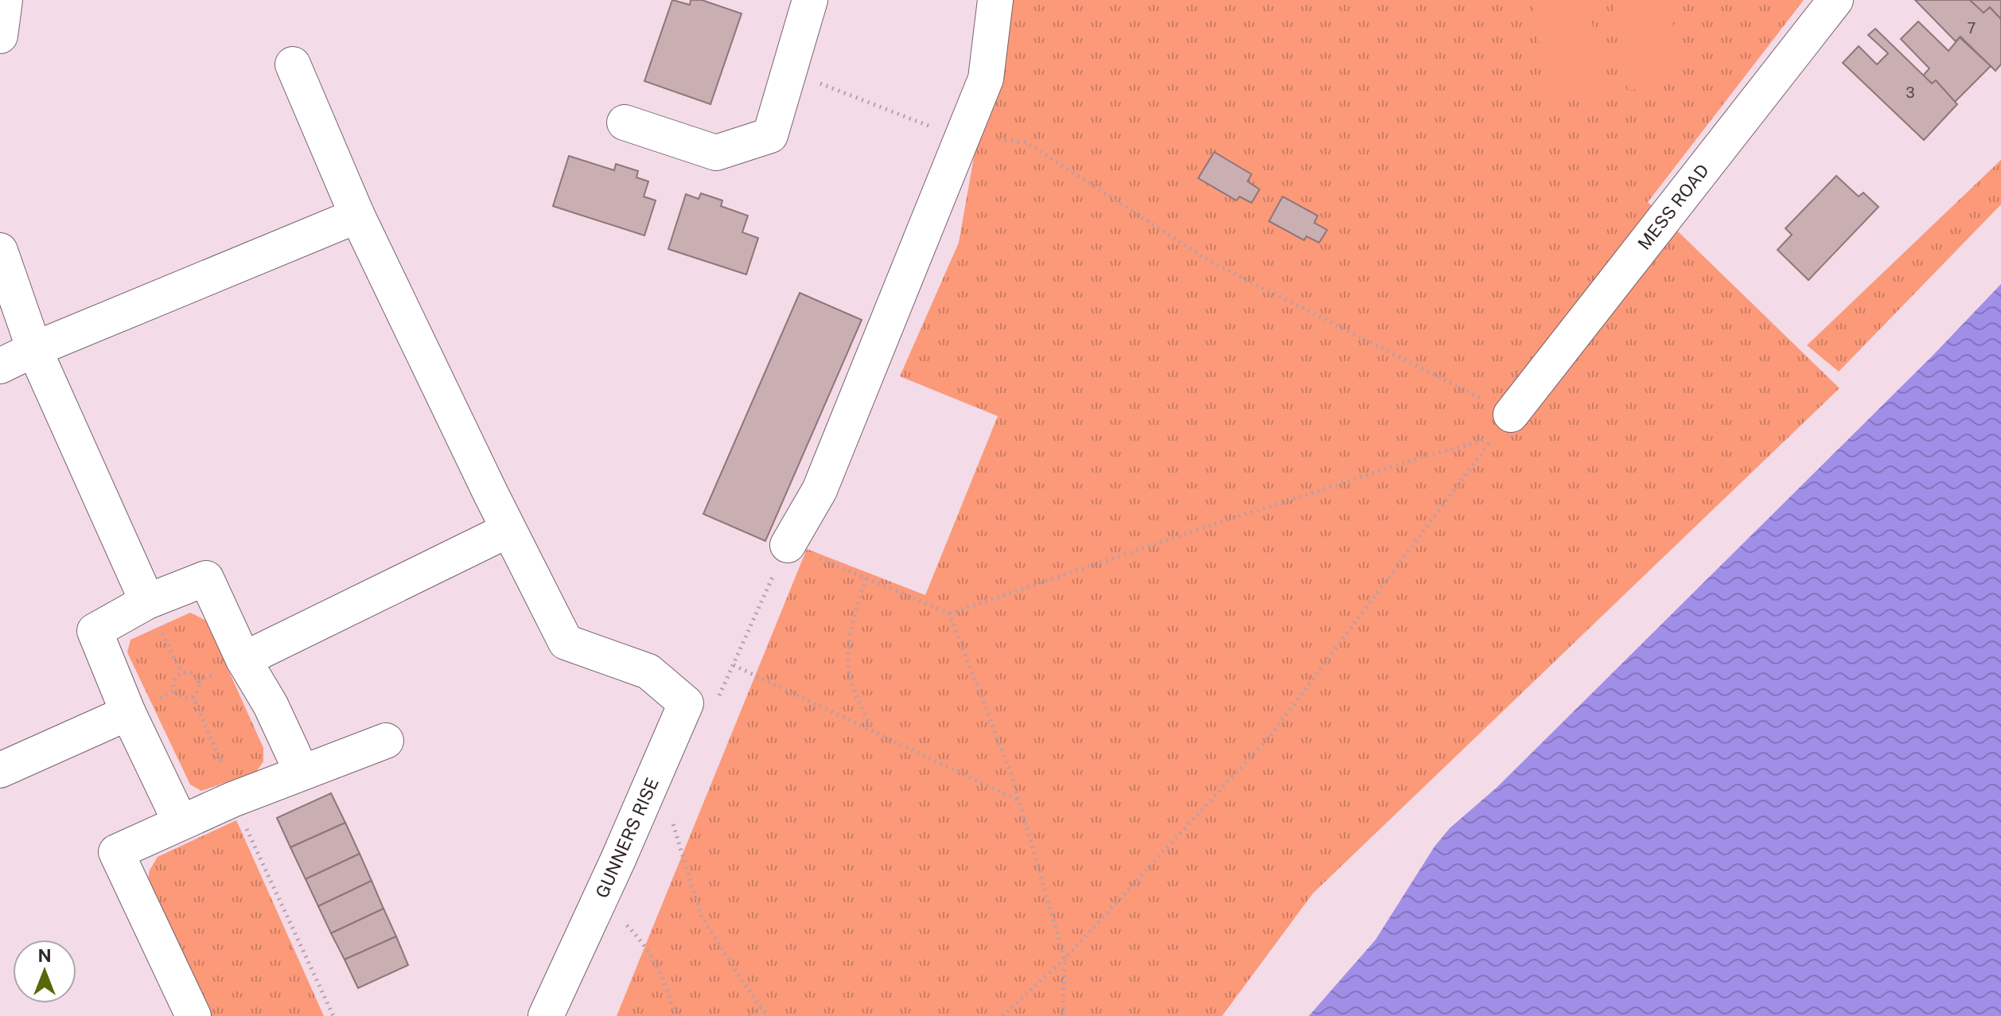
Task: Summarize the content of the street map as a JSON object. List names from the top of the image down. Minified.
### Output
{"streets":{"street":["MESS ROAD","GUNNERS RISE"]},"house_numbers":["7","3"],"north":"top"}
